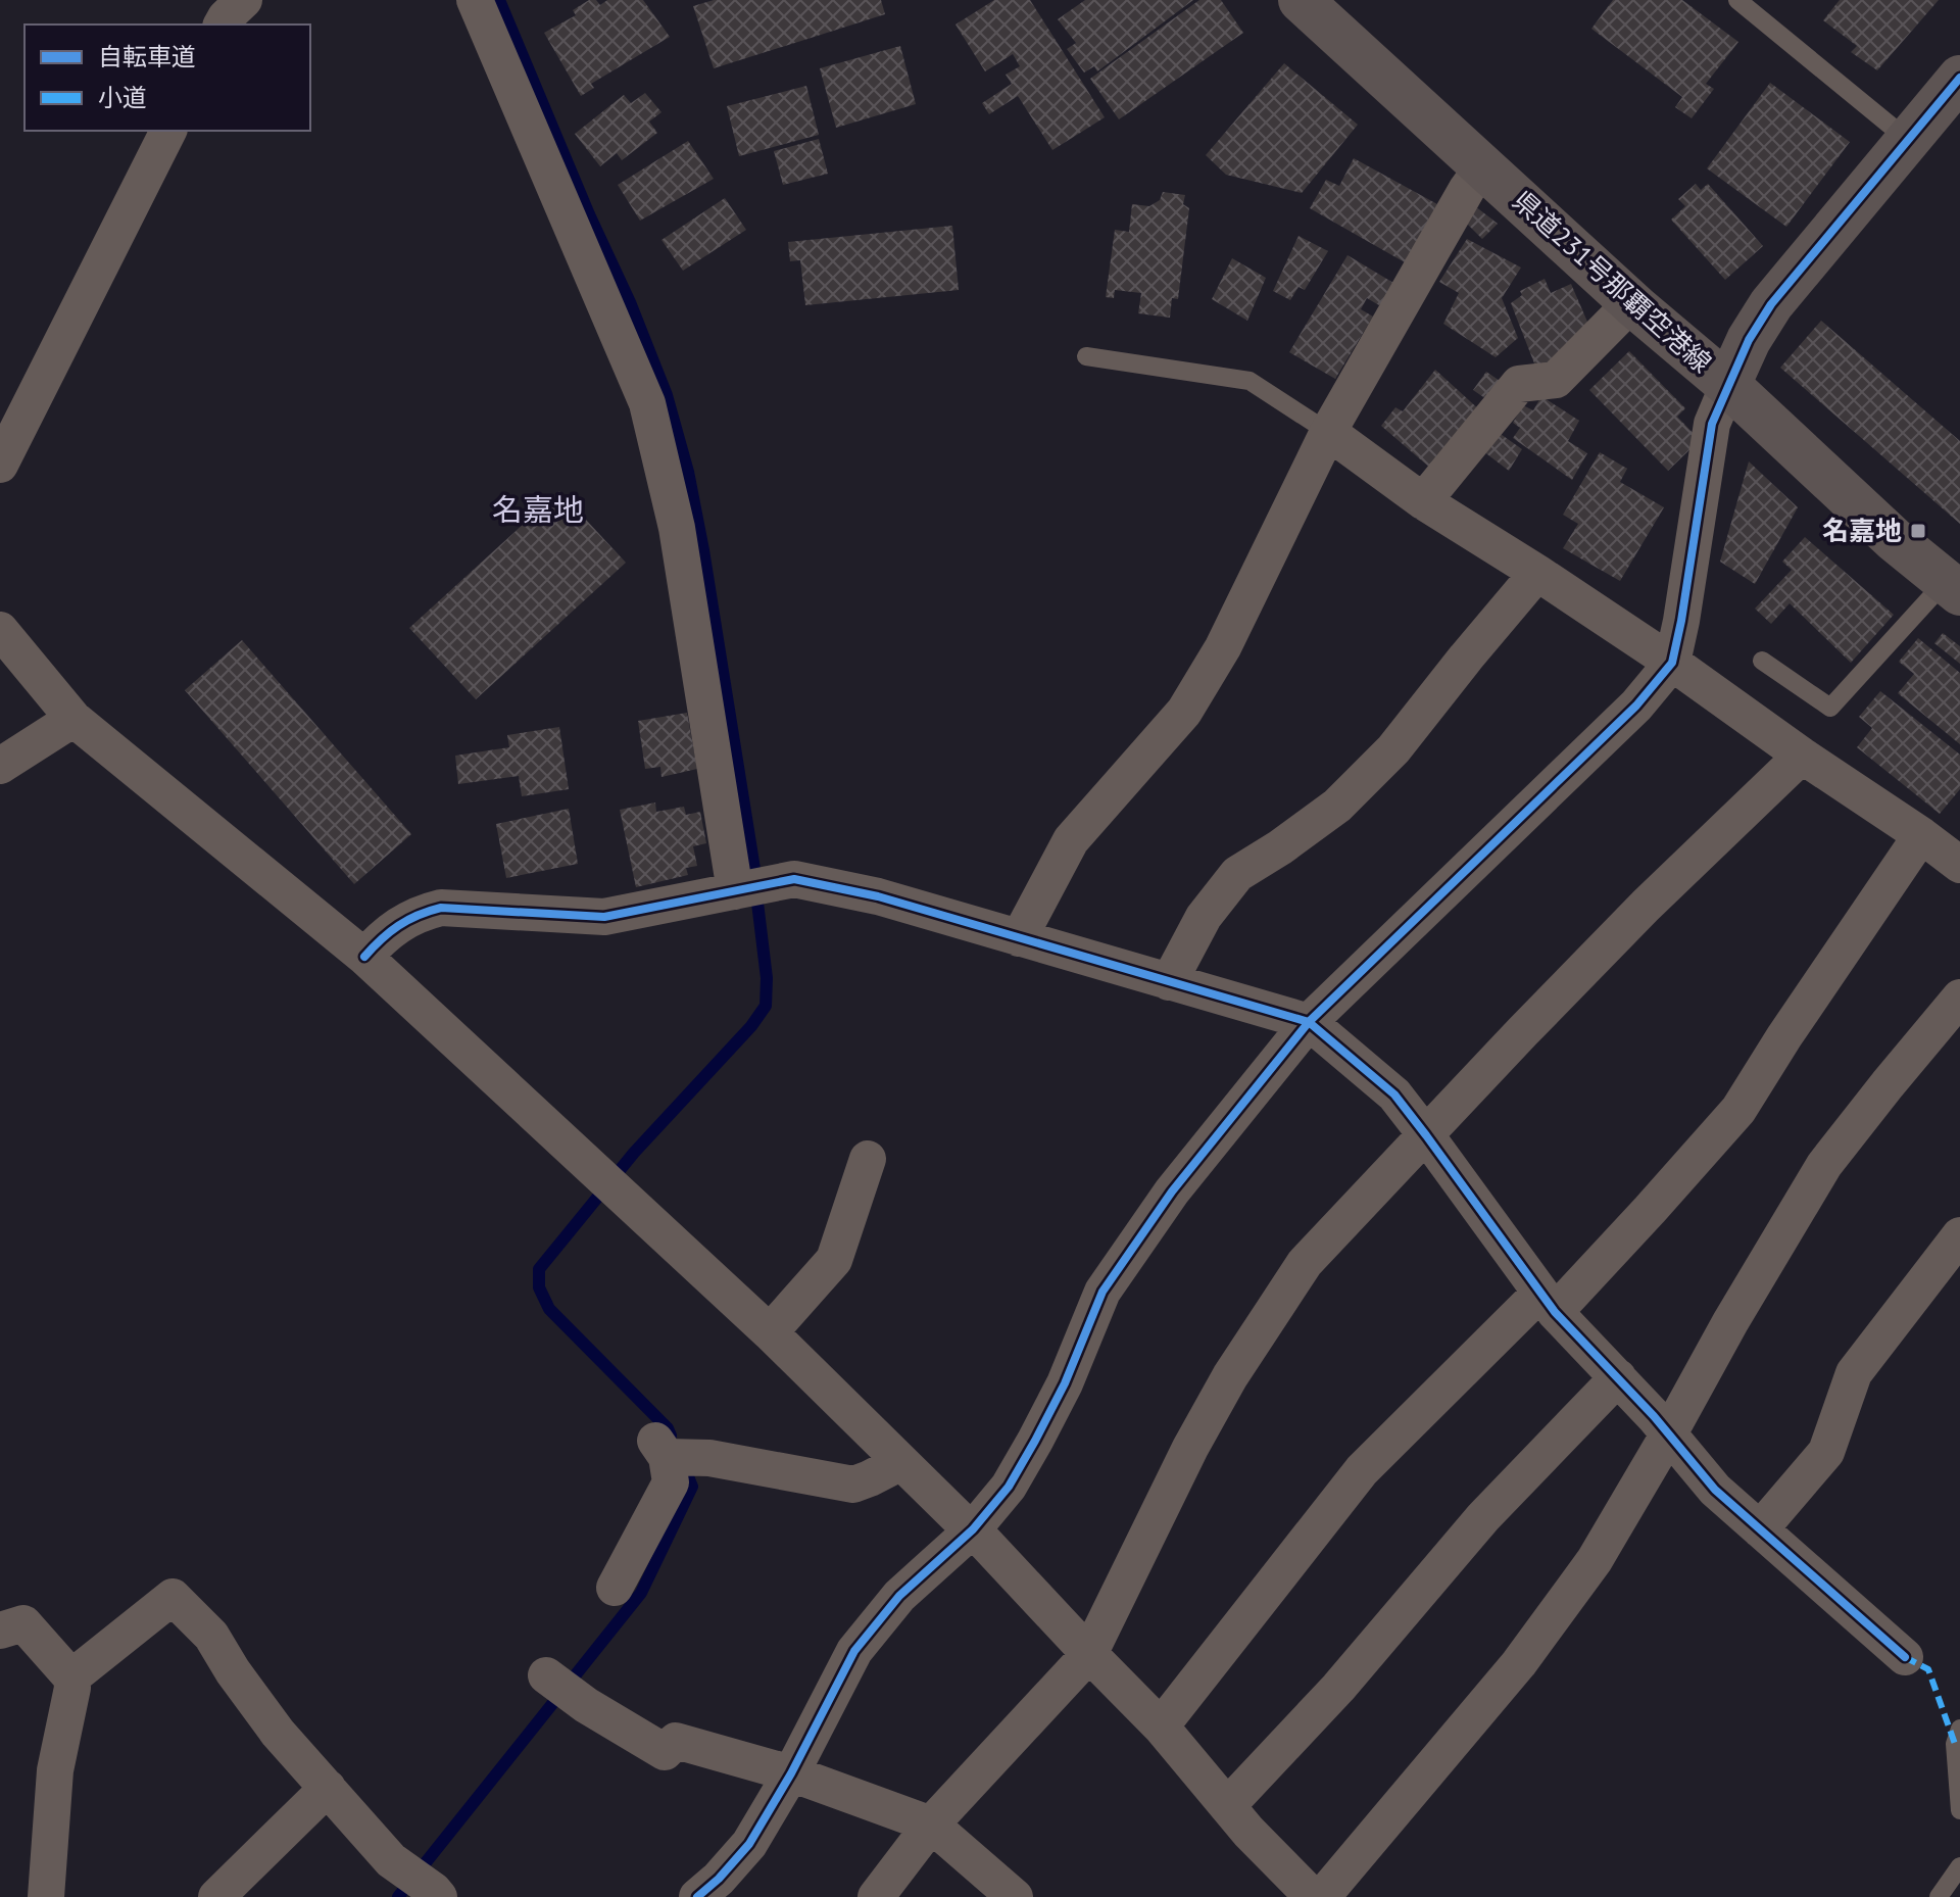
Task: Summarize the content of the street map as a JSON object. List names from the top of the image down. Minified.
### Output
{"streets":{"main road":["県道231号那覇空港線"]},"districts":["名嘉地"],"places":{"transit":["名嘉地"]},"legend":["自転車道","小道"]}
